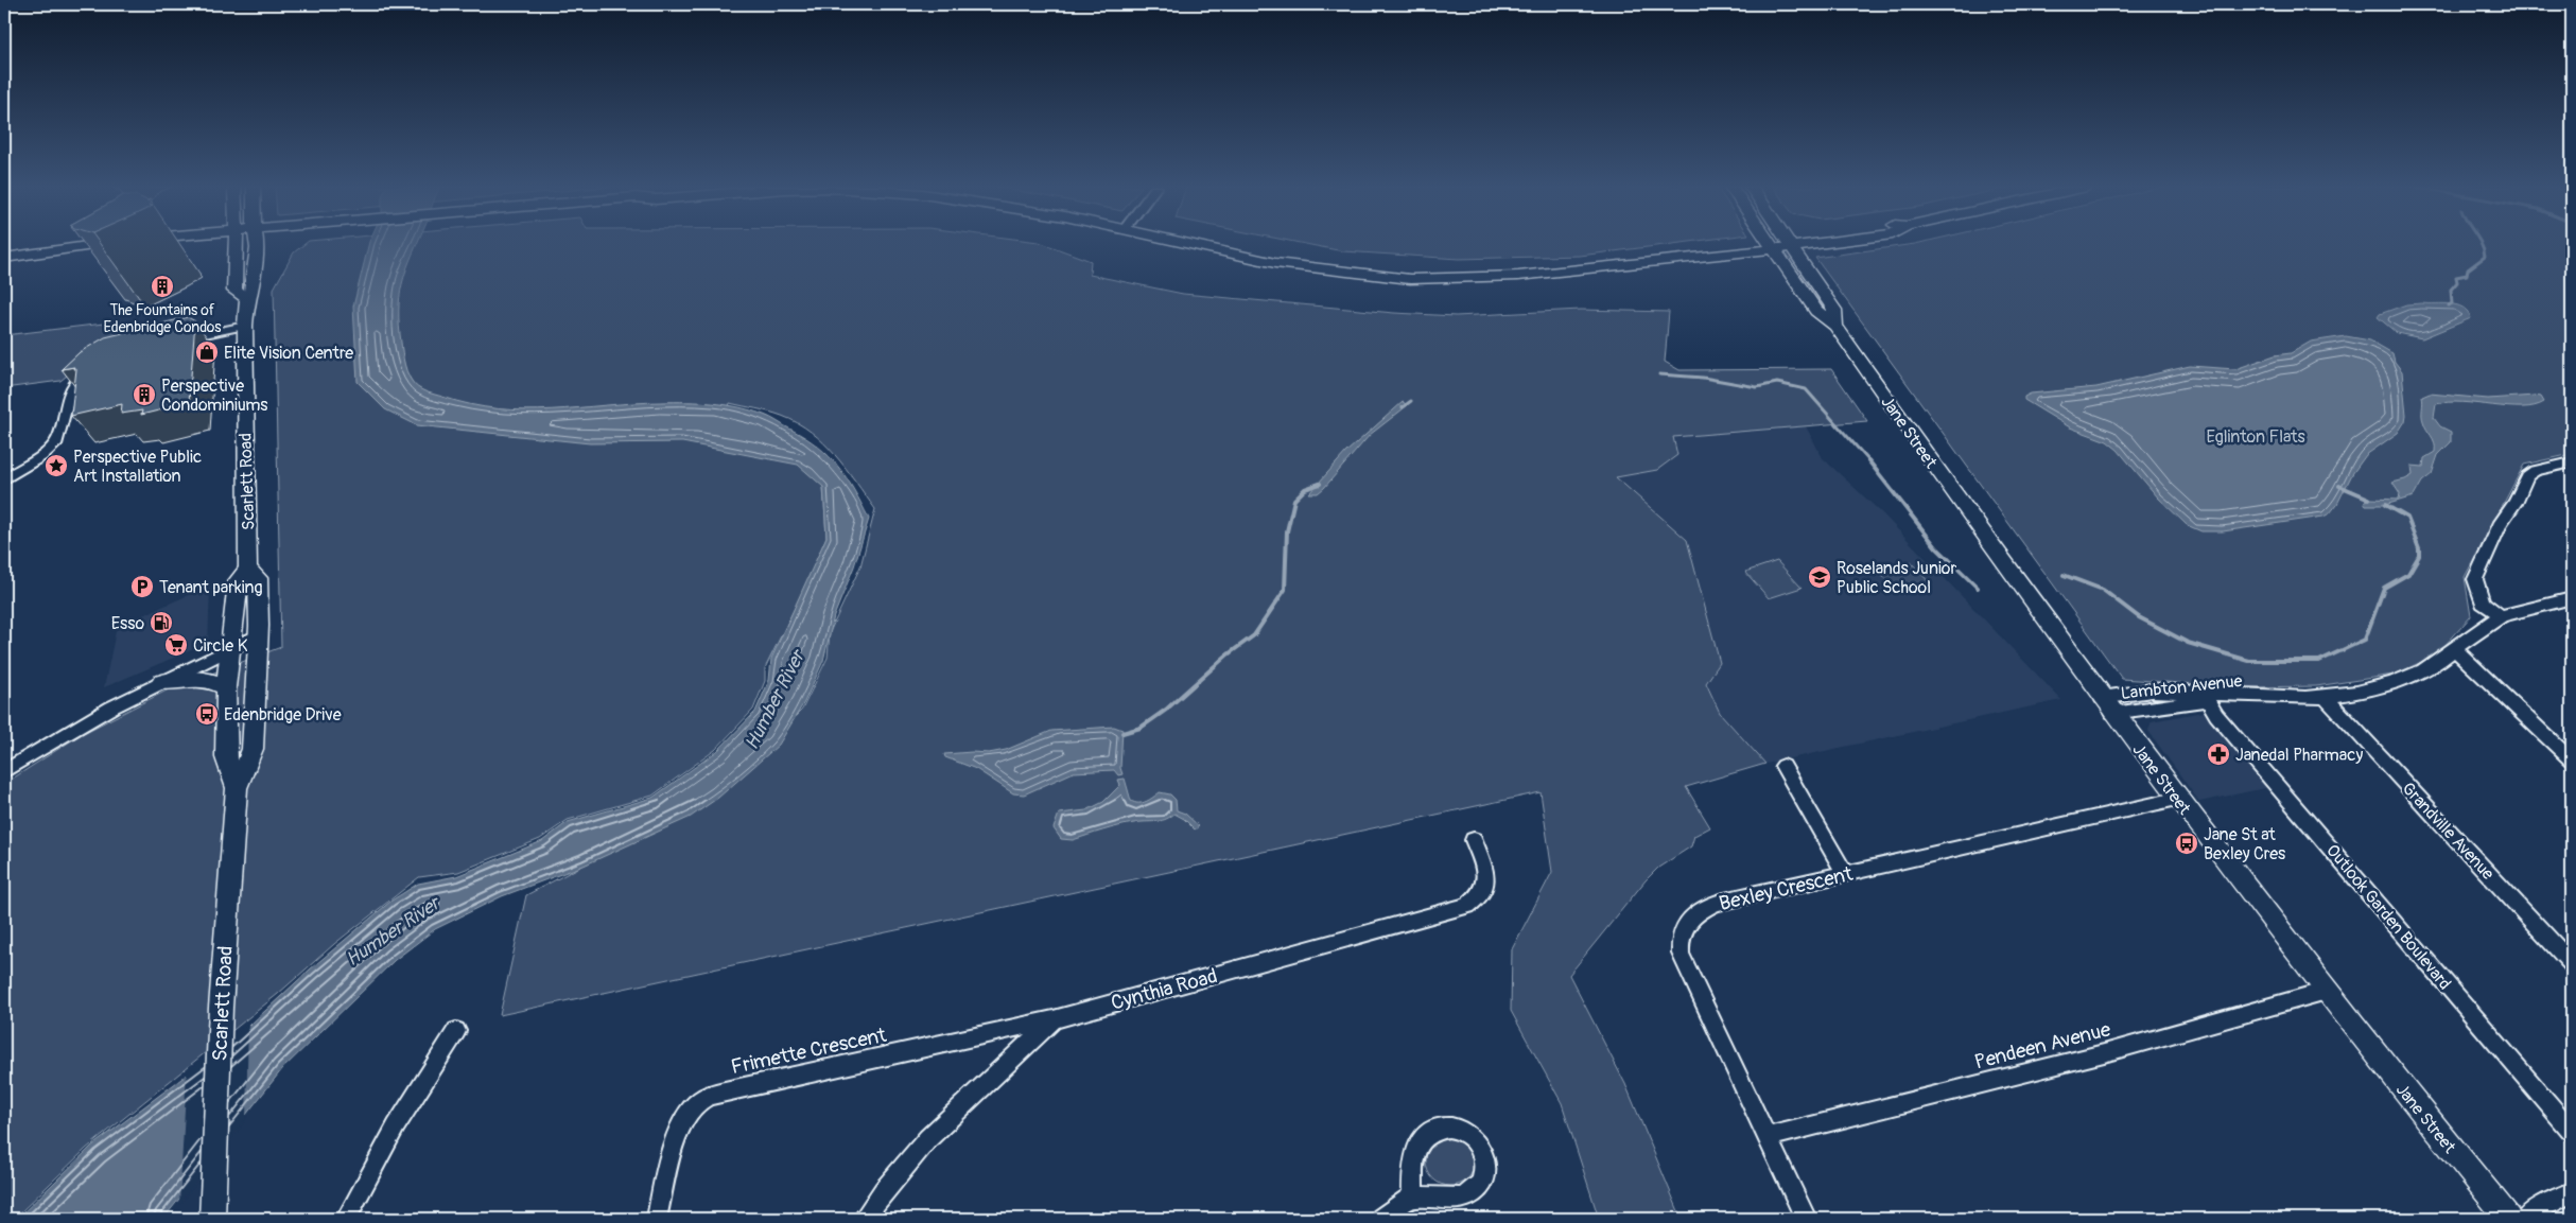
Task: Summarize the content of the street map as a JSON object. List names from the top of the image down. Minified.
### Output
{"streets":{"main road":["Jane Street","Scarlett Road"],"street":["Lambton Avenue","Grandville Avenue","Bexley Crescent","Outlook Garden Boulevard","Cynthia Road","Pendeen Avenue","Frimette Crescent"]},"crossings":[["Jane Street","Lambton Avenue"],["Jane Street","Bexley Crescent"],["Jane Street","Pendeen Avenue"],["Lambton Avenue","Grandville Avenue"],["Lambton Avenue","Outlook Garden Boulevard"],["Bexley Crescent","Pendeen Avenue"],["Cynthia Road","Frimette Crescent"]],"water":["Humber River"],"parks":["Eglinton Flats"],"places":{"building":["The Fountains of Edenbridge Condos","Perspective Condominiums"],"shop":["Elite Vision Centre"],"place":["Perspective Public Art Installation"],"school or university":["Roselands Junior Public School"],"parking":["Tenant parking"],"fuel station":["Esso"],"supermarket":["Circle K"],"bus stop":["Edenbridge Drive","Jane St at Bexley Cres"],"pharmacy":["Janedal Pharmacy"]}}
